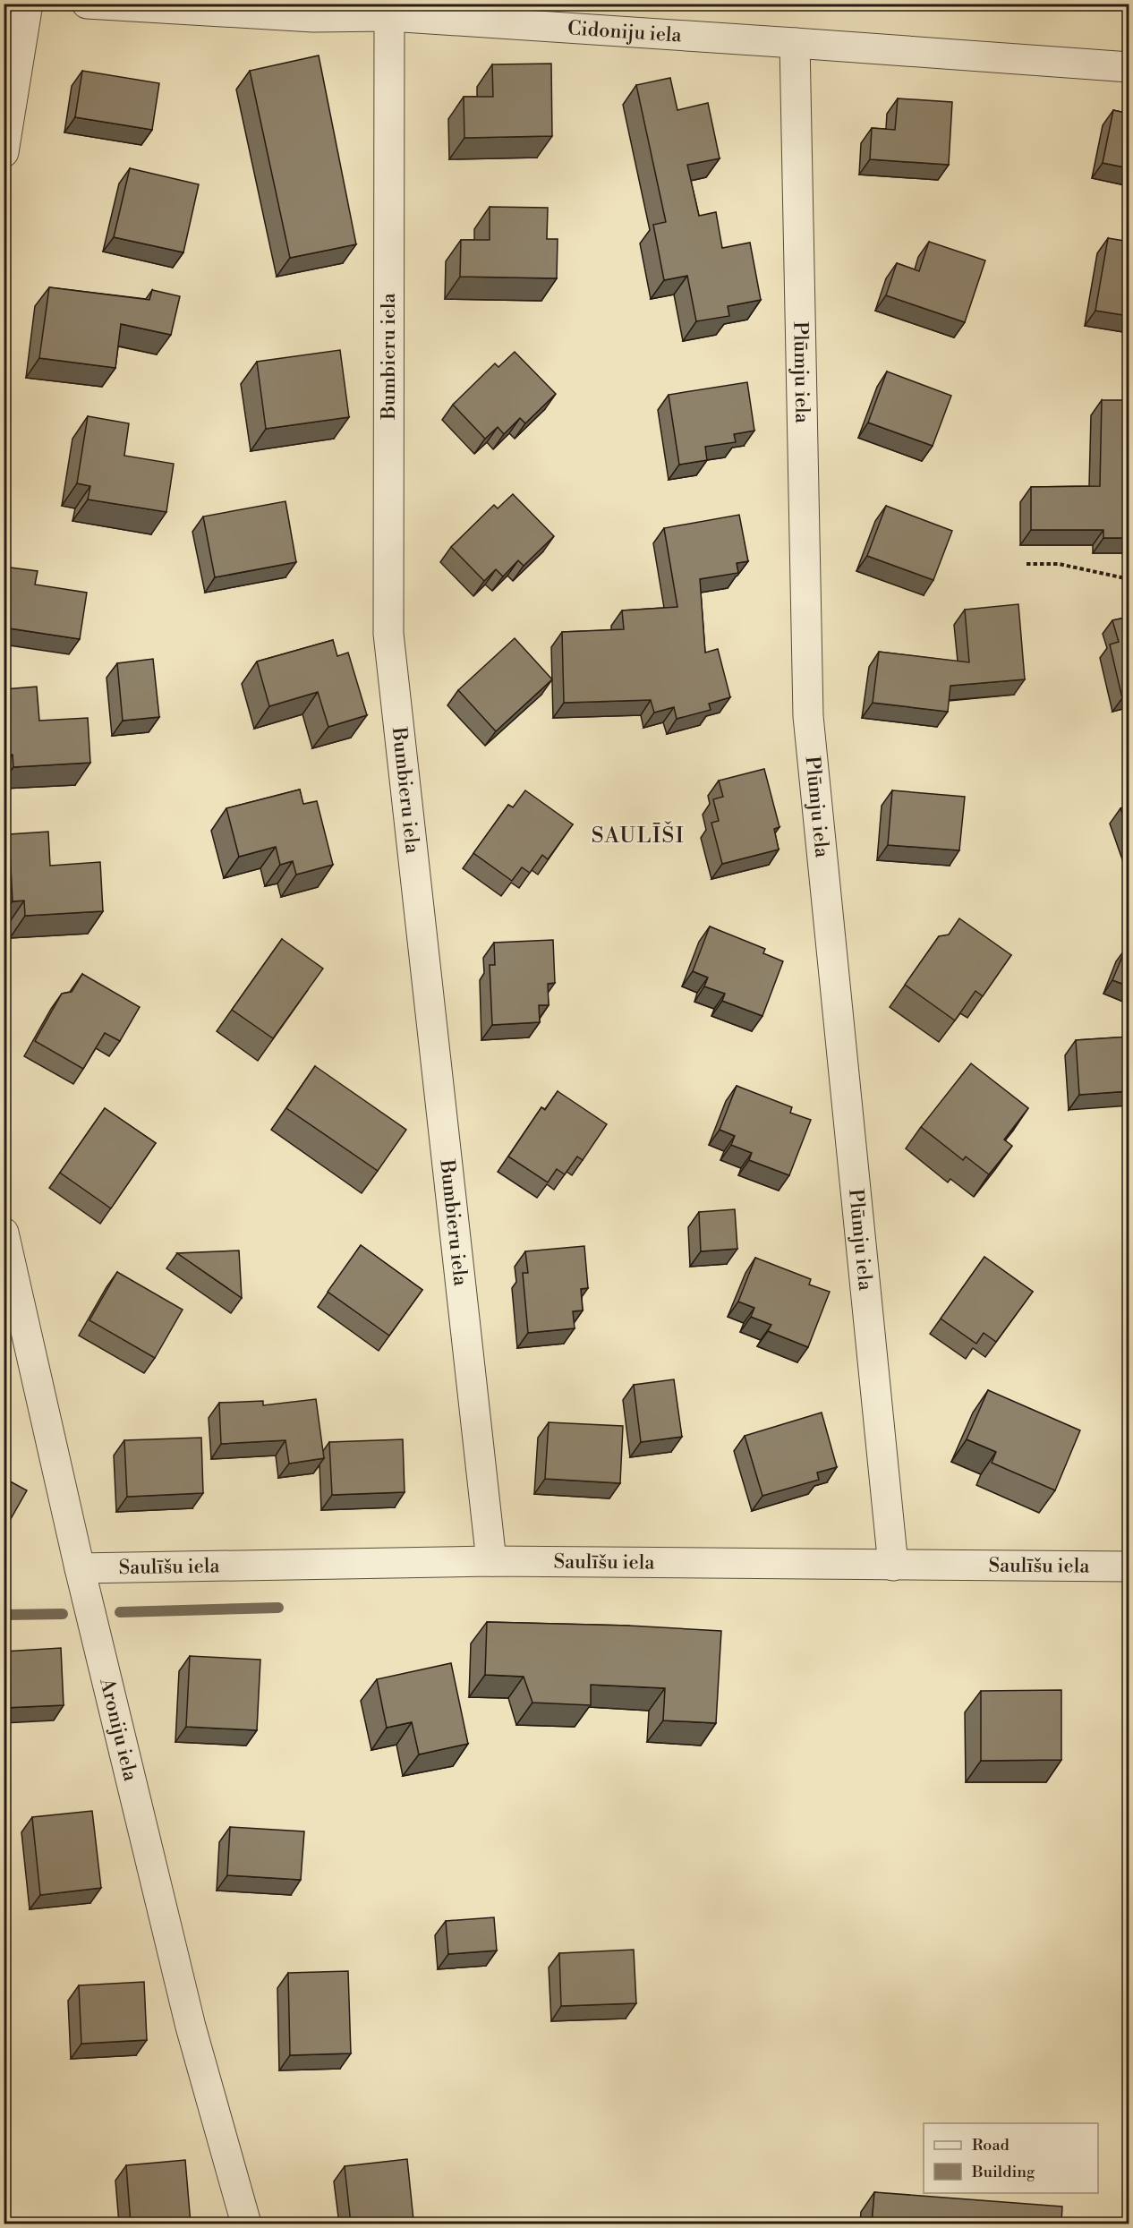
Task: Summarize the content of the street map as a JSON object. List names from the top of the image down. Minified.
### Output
{"streets":{"street":["Cidoniju iela","Bumbieru iela","Plūmju iela","Saulīšu iela","Aroniju iela"]},"crossings":[["Cidoniju iela","Bumbieru iela"],["Cidoniju iela","Plūmju iela"],["Bumbieru iela","Saulīšu iela"],["Plūmju iela","Saulīšu iela"],["Saulīšu iela","Aroniju iela"]],"districts":["SAULĪŠI"],"legend":["Road","Building"]}
